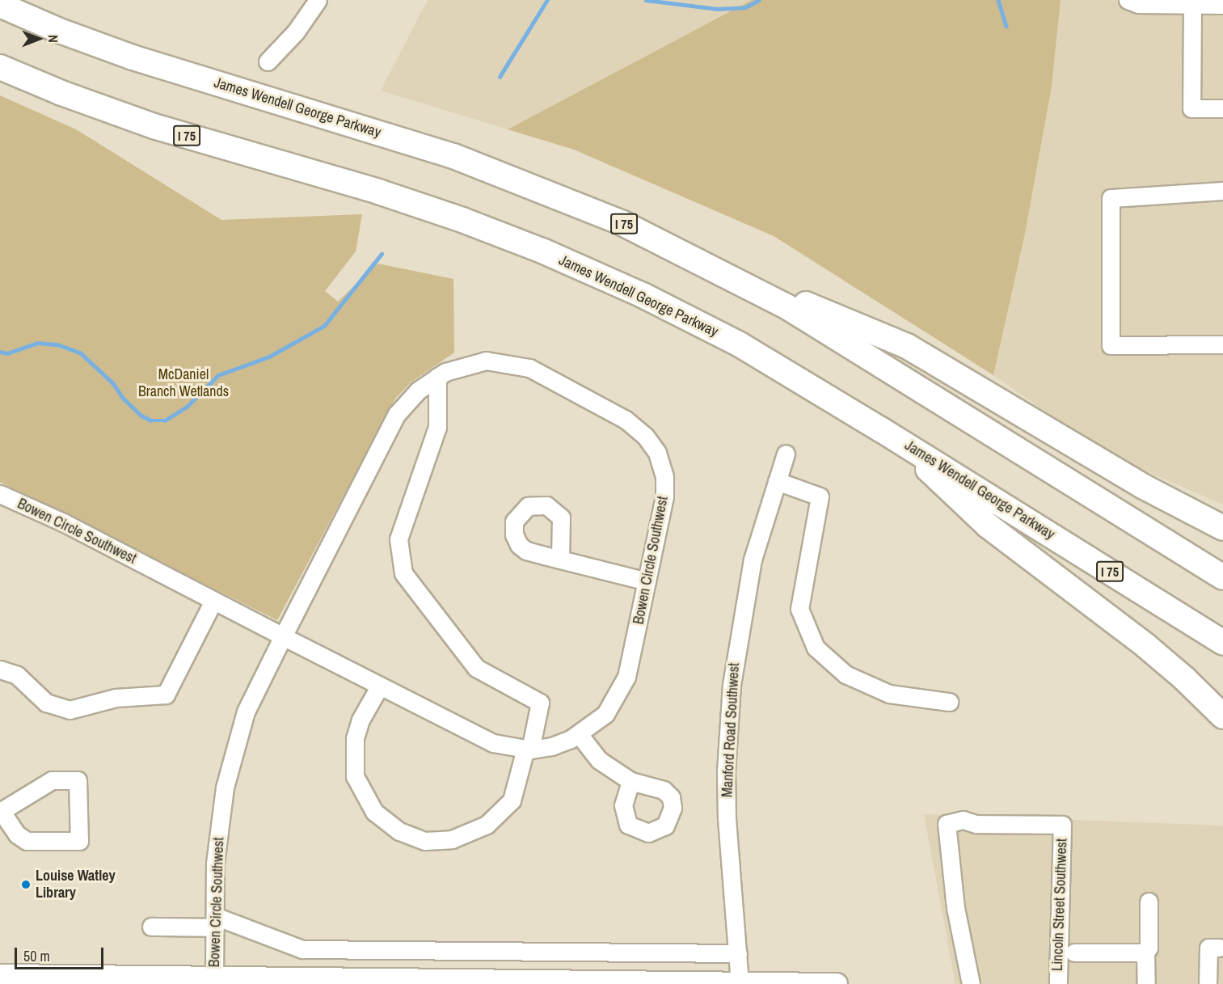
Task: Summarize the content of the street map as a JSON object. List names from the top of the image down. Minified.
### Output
{"streets":{"highway":["James Wendell George Parkway","I 75"],"street":["Bowen Circle Southwest","Manford Road Southwest","Lincoln Street Southwest"]},"parks":["McDaniel Branch Wetlands"],"places":["Louise Watley Library"],"scale_bar":"50 m","north":"right"}
